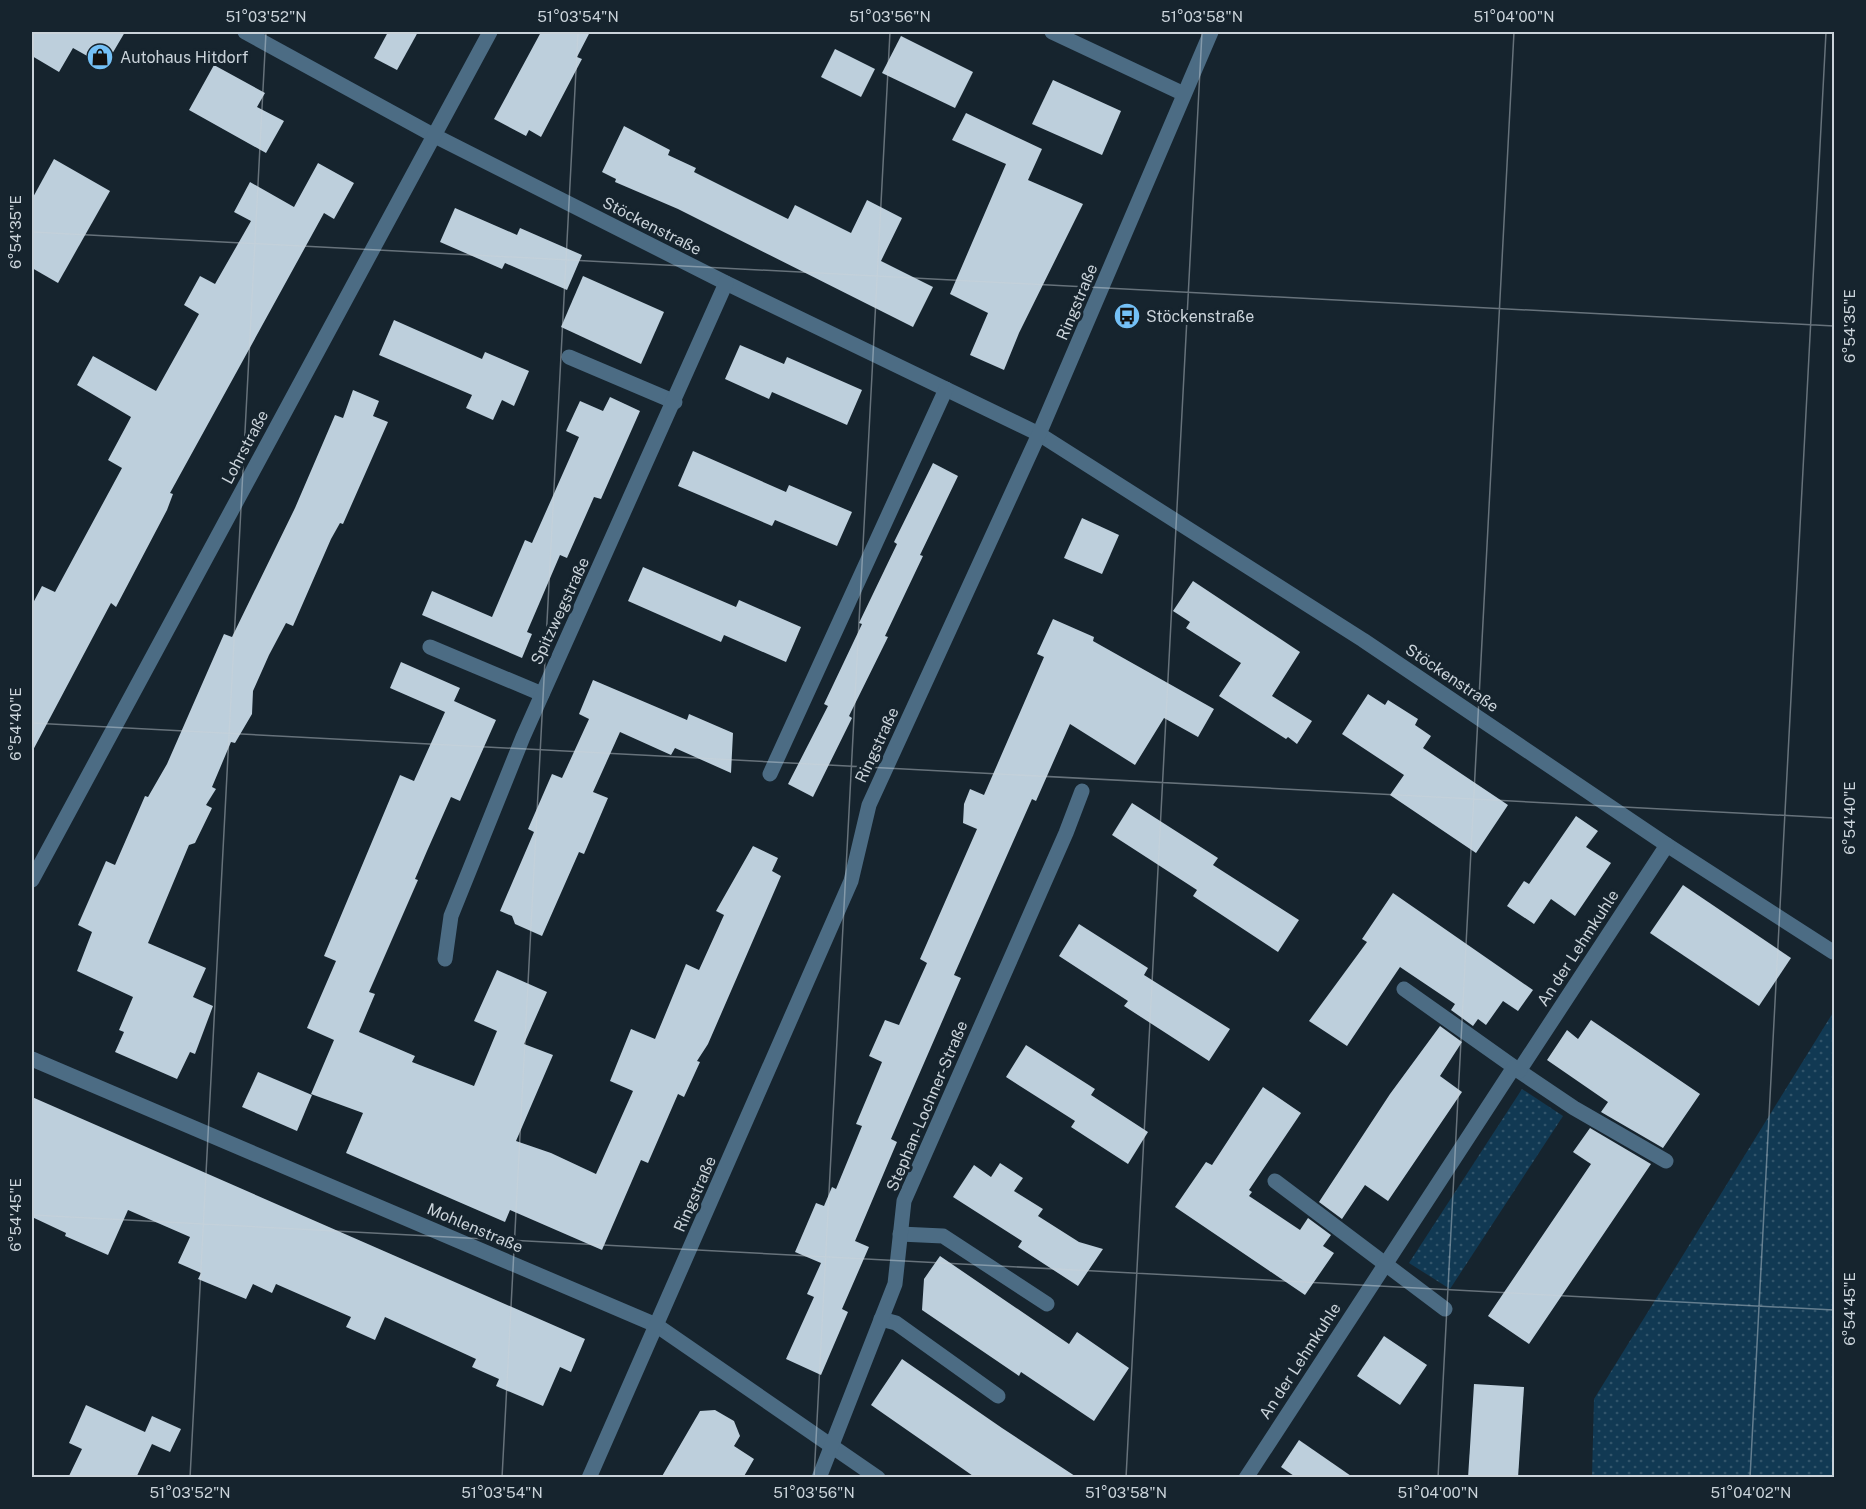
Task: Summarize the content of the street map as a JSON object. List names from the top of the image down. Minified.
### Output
{"streets":{"street":["Stöckenstraße","Ringstraße","Lohrstraße","Spitzwegstraße","An der Lehmkuhle","Stephan-Lochner-Straße","Mohlenstraße"]},"crossings":[["Stöckenstraße","Ringstraße"],["Stöckenstraße","Lohrstraße"],["Stöckenstraße","Spitzwegstraße"],["Stöckenstraße","An der Lehmkuhle"],["Ringstraße","Mohlenstraße"],["Stephan-Lochner-Straße","Mohlenstraße"]],"places":{"shop":["Autohaus Hitdorf"],"bus stop":["Stöckenstraße"]},"coordinates":["51°03'52\"N","51°03'54\"N","51°03'56\"N","51°03'58\"N","51°04'00\"N","6°54'35\"E","6°54'40\"E","6°54'45\"E","51°04'02\"N"]}
